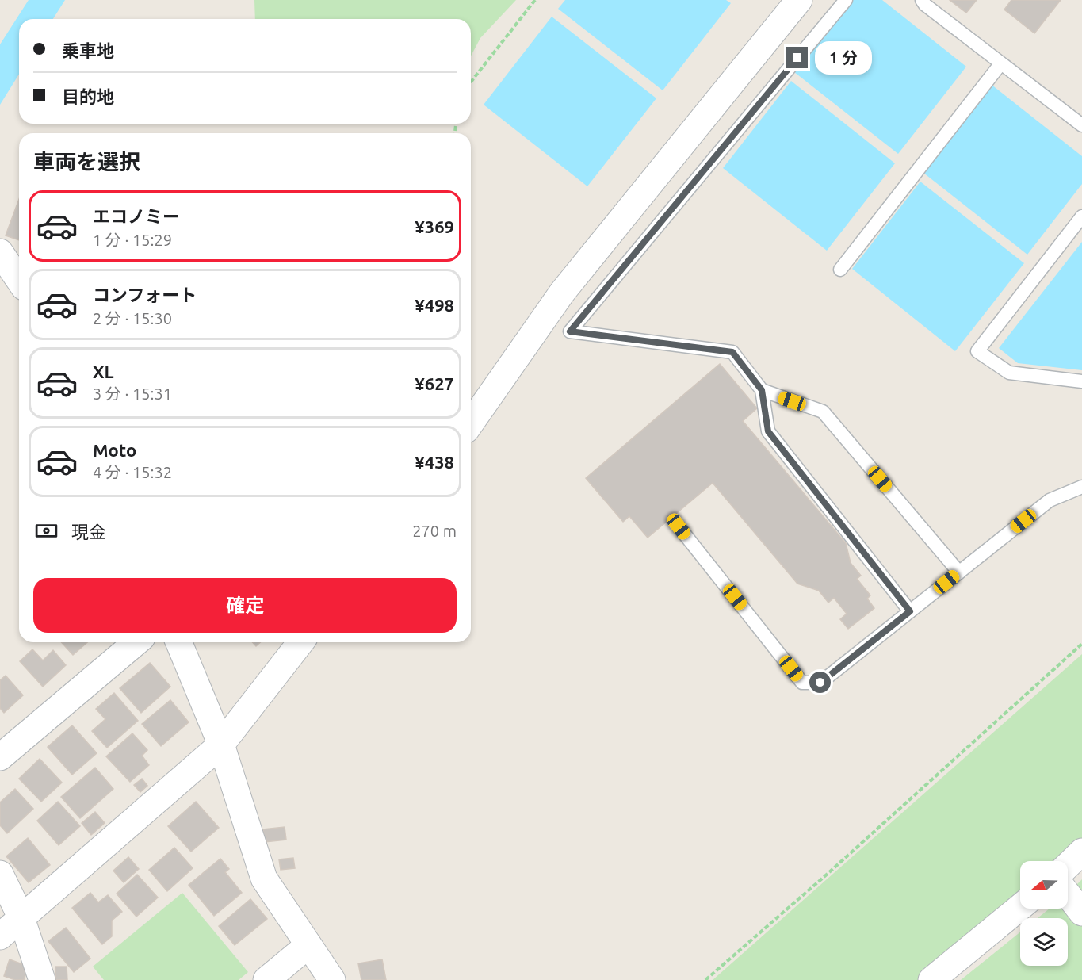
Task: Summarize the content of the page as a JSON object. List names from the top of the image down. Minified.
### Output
{"north":"left","page":{"banner":["乗車地","目的地"],"bubble":"1 分","heading":"車両を選択","list":[{"name":"エコノミー","note":"1 分 · 15:29","value":"¥369"},{"name":"コンフォート","note":"2 分 · 15:30","value":"¥498"},{"name":"XL","note":"3 分 · 15:31","value":"¥627"},{"name":"Moto","note":"4 分 · 15:32","value":"¥438"}],"pay":["現金","270 m"],"buttons":"確定"}}
